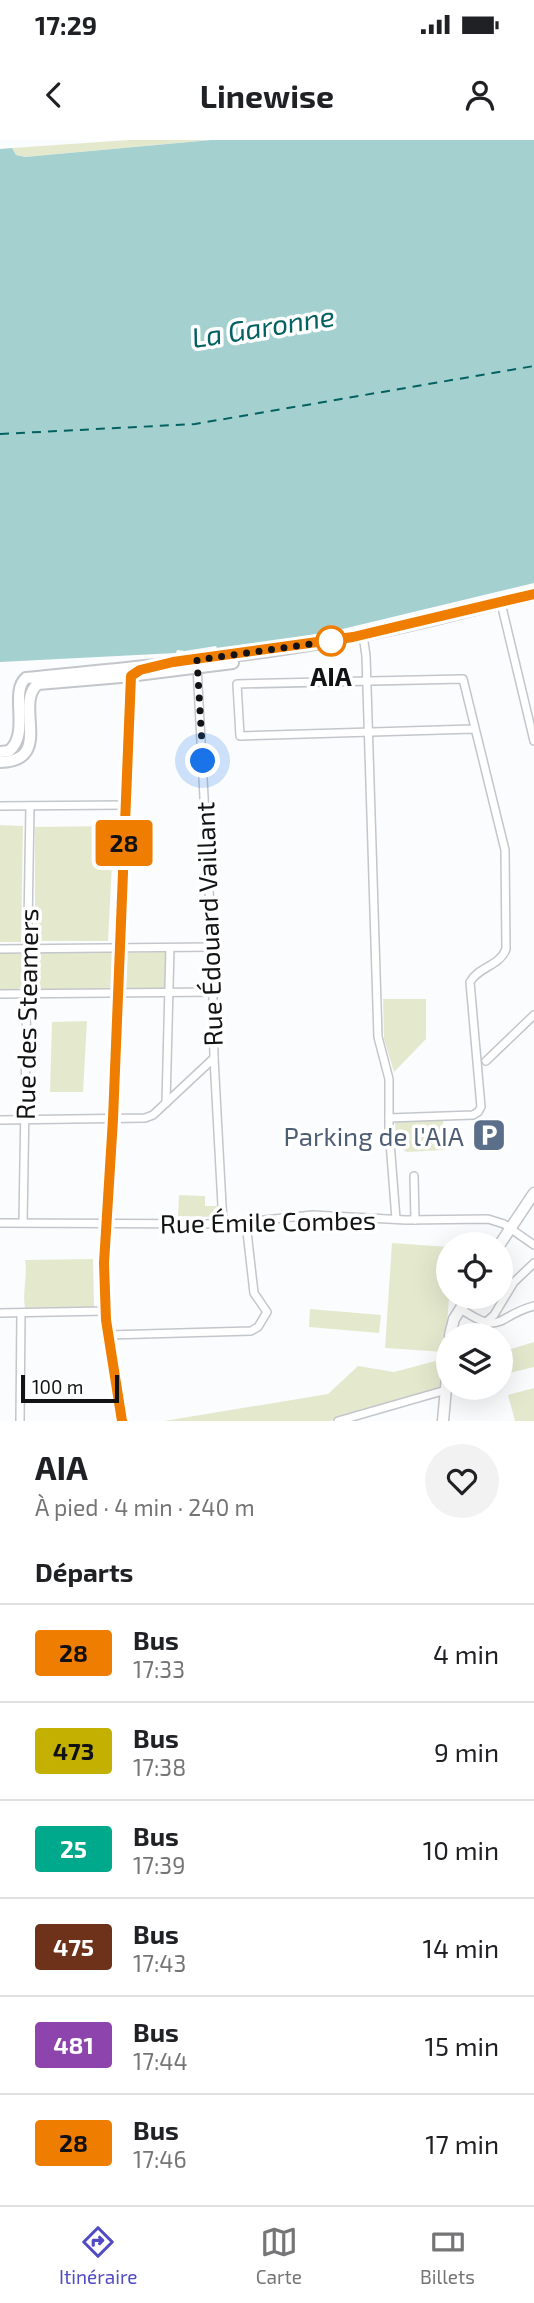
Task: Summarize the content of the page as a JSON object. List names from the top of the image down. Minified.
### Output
{"streets":{"street":["Rue Édouard Vaillant","Rue des Steamers","Rue Émile Combes"]},"crossings":[["Rue Édouard Vaillant","Rue des Steamers"],["Rue des Steamers","Rue Émile Combes"]],"water":["La Garonne"],"places":{"other":["AIA"],"parking":["Parking de l'AIA"]},"lines":["bus line 28"],"scale_bar":"100 m","page":{"status":"17:29","header":"Linewise","on_map":"28","scale":"100 m","heading":[["AIA","À pied · 4 min · 240 m"],"Départs"],"list":[{"mark":"28","name":"Bus","note":"17:33","value":"4 min"},{"mark":"473","name":"Bus","note":"17:38","value":"9 min"},{"mark":"25","name":"Bus","note":"17:39","value":"10 min"},{"mark":"475","name":"Bus","note":"17:43","value":"14 min"},{"mark":"481","name":"Bus","note":"17:44","value":"15 min"},{"mark":"28","name":"Bus","note":"17:46","value":"17 min"}],"tabs":["Itinéraire","Carte","Billets"]}}
